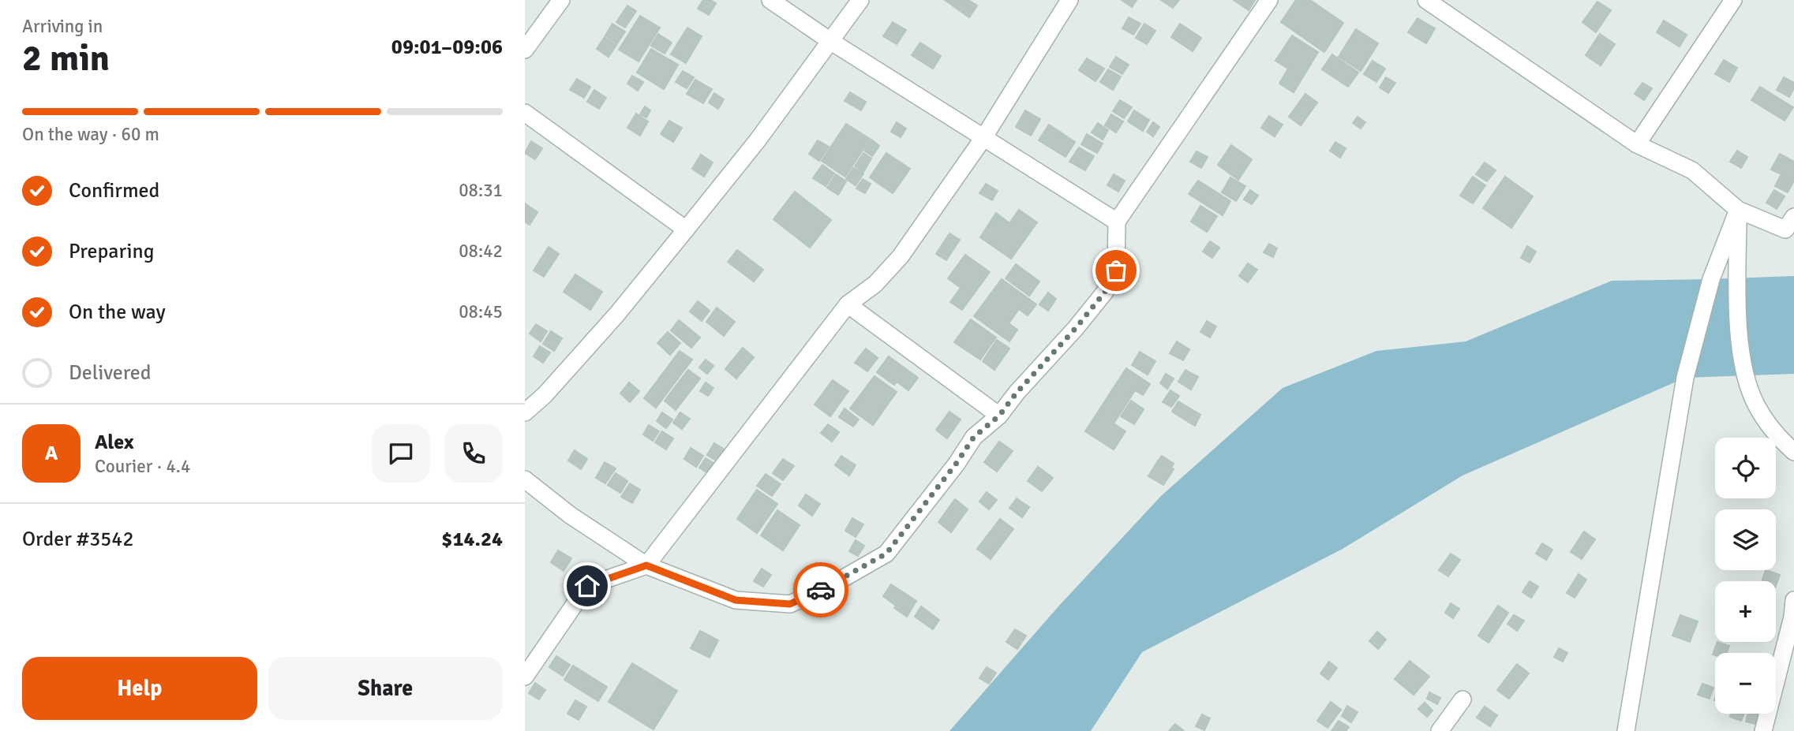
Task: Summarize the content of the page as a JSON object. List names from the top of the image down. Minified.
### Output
{"page":{"heading":["2 min","Arriving in","09:01–09:06"],"panel":["Alex","Courier · 4.4","Order #3542","$14.24"],"bar":"On the way · 60 m","list":[["Confirmed","08:31"],["Preparing","08:42"],["On the way","08:45"],"Delivered"],"round":"A","map_buttons":["+","−"],"buttons":["Help","Share"]}}
